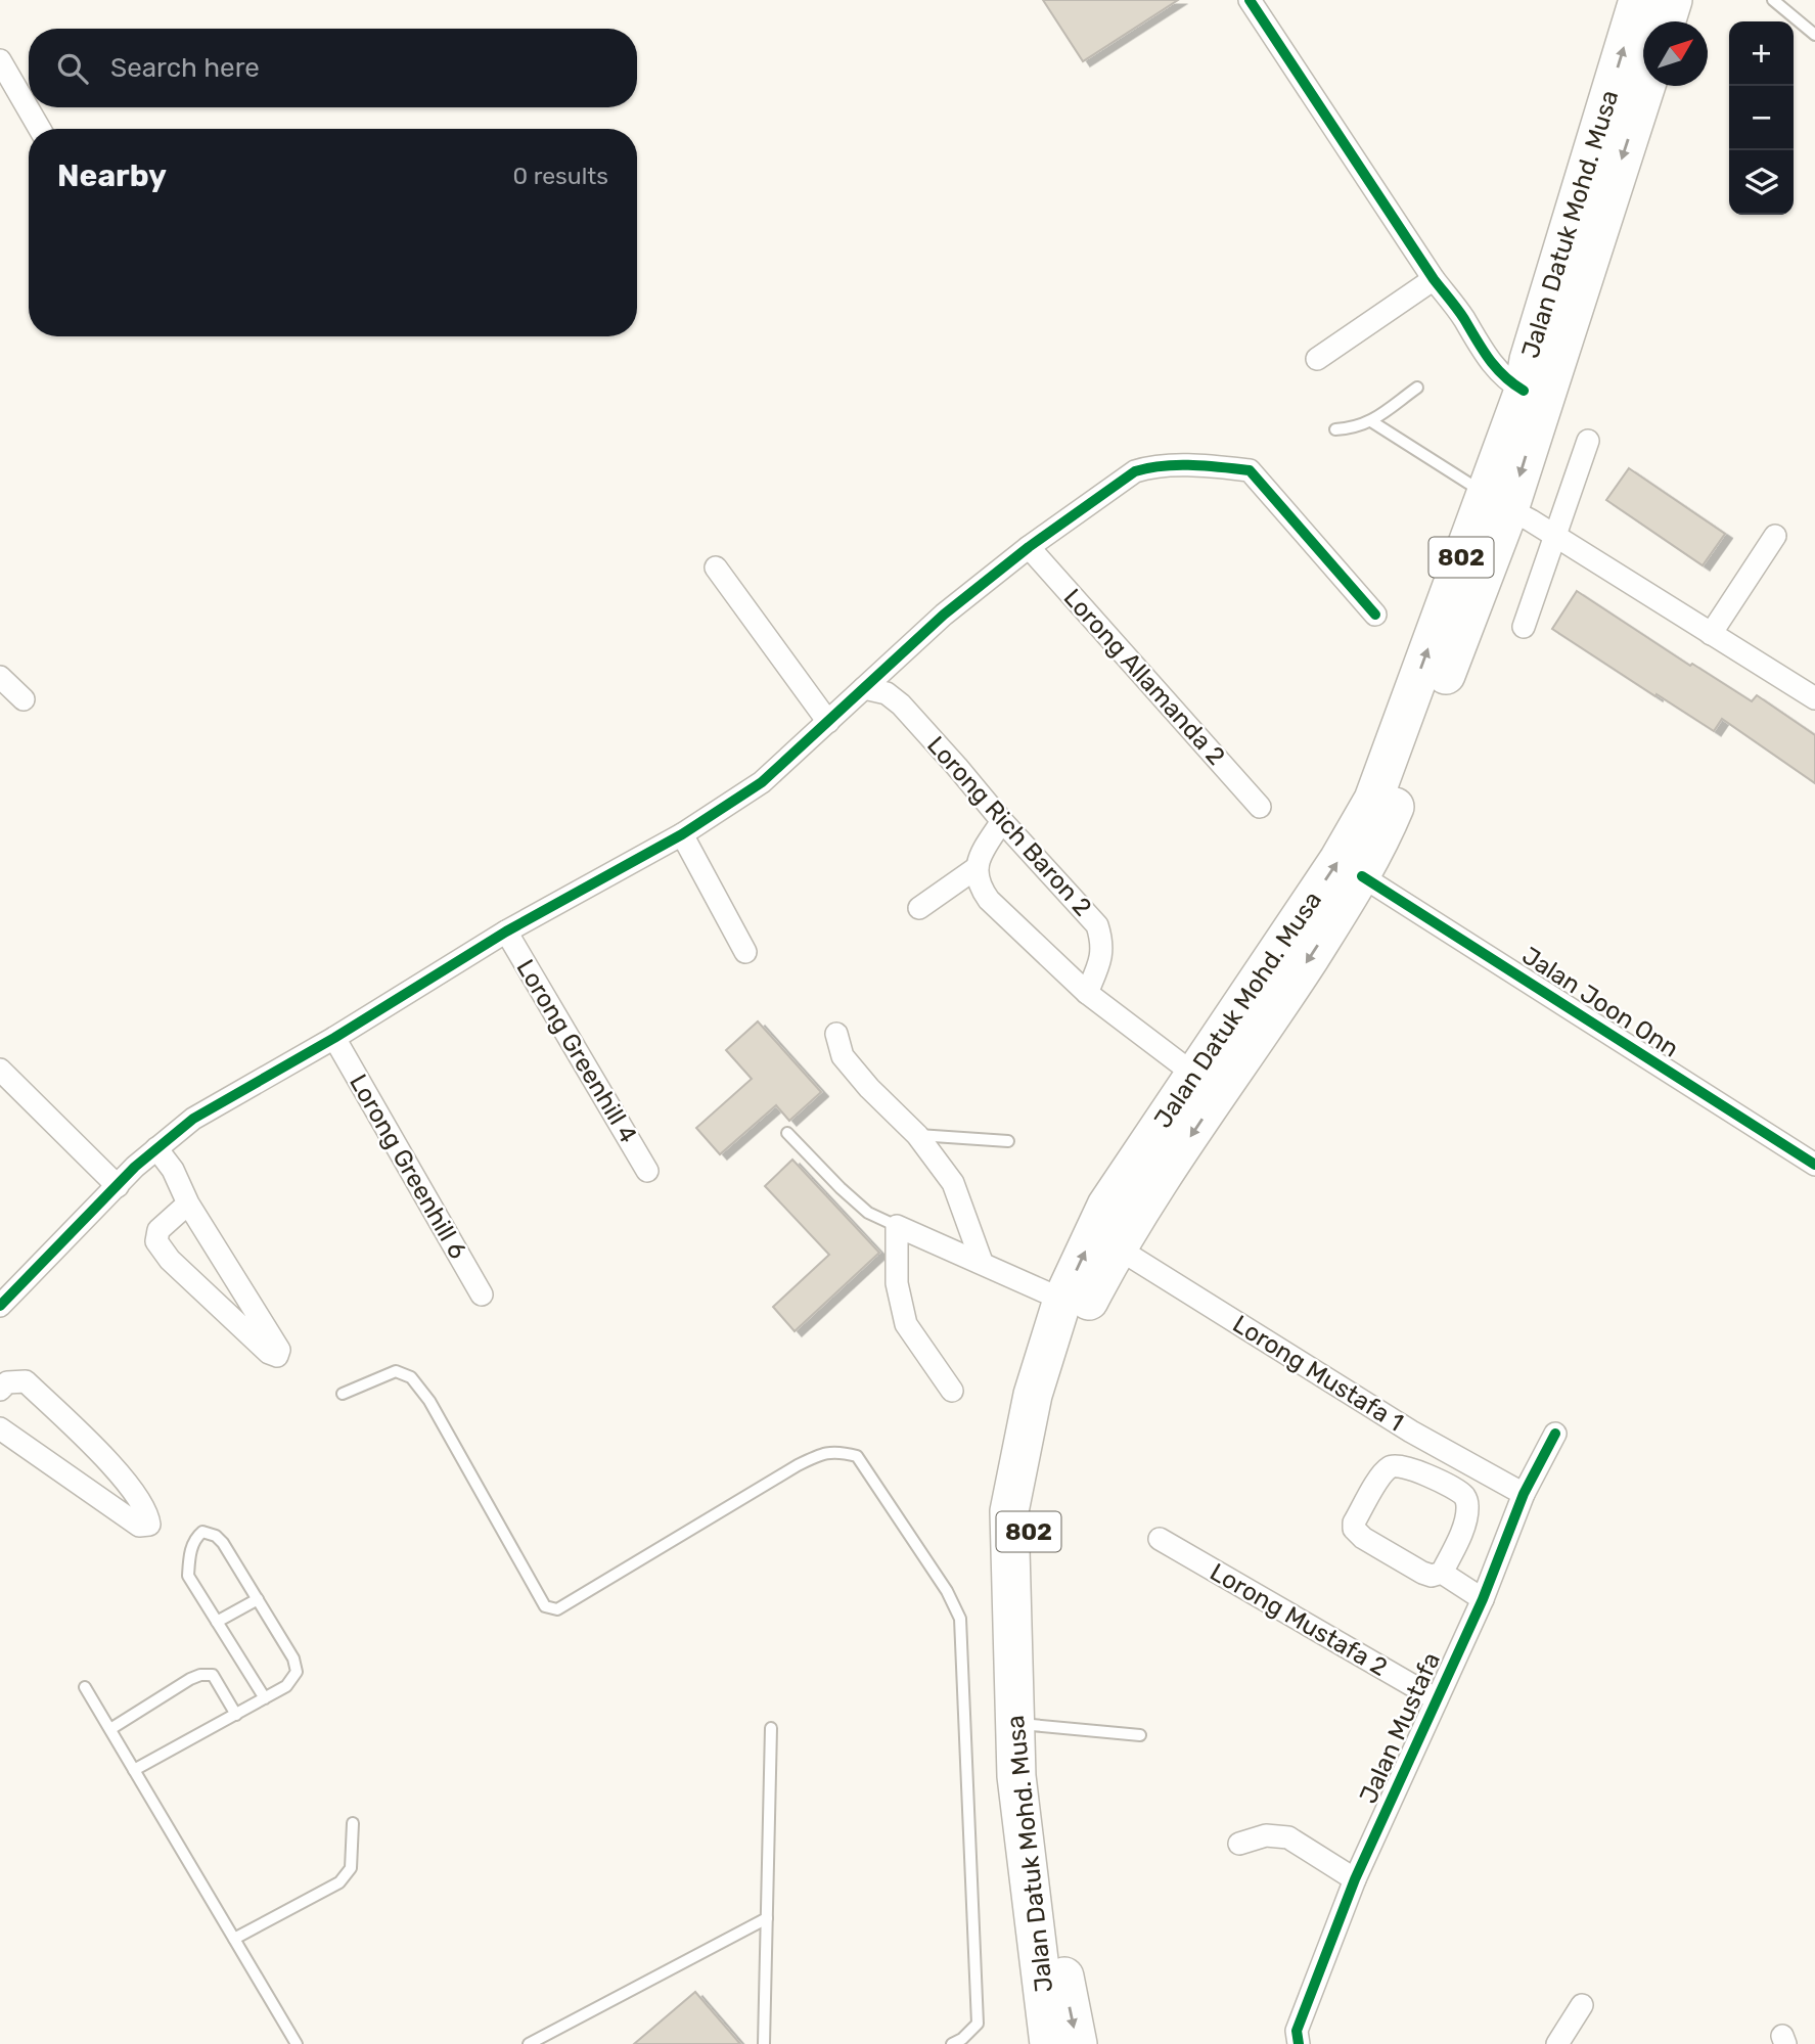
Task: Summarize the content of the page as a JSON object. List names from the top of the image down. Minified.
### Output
{"streets":{"highway":["Jalan Datuk Mohd. Musa","802"],"street":["Lorong Allamanda 2","Lorong Rich Baron 2","Jalan Joon Onn","Lorong Greenhill 4","Lorong Greenhill 6","Lorong Mustafa 1","Lorong Mustafa 2","Jalan Mustafa"]},"crossings":[["Jalan Datuk Mohd. Musa","Jalan Joon Onn"],["Jalan Datuk Mohd. Musa","Lorong Mustafa 1"],["Lorong Mustafa 1","Jalan Mustafa"],["Lorong Mustafa 2","Jalan Mustafa"]],"north":"top right","page":{"map_buttons":["+","−"],"search":"Search here","heading":["Nearby","0 results"]}}
